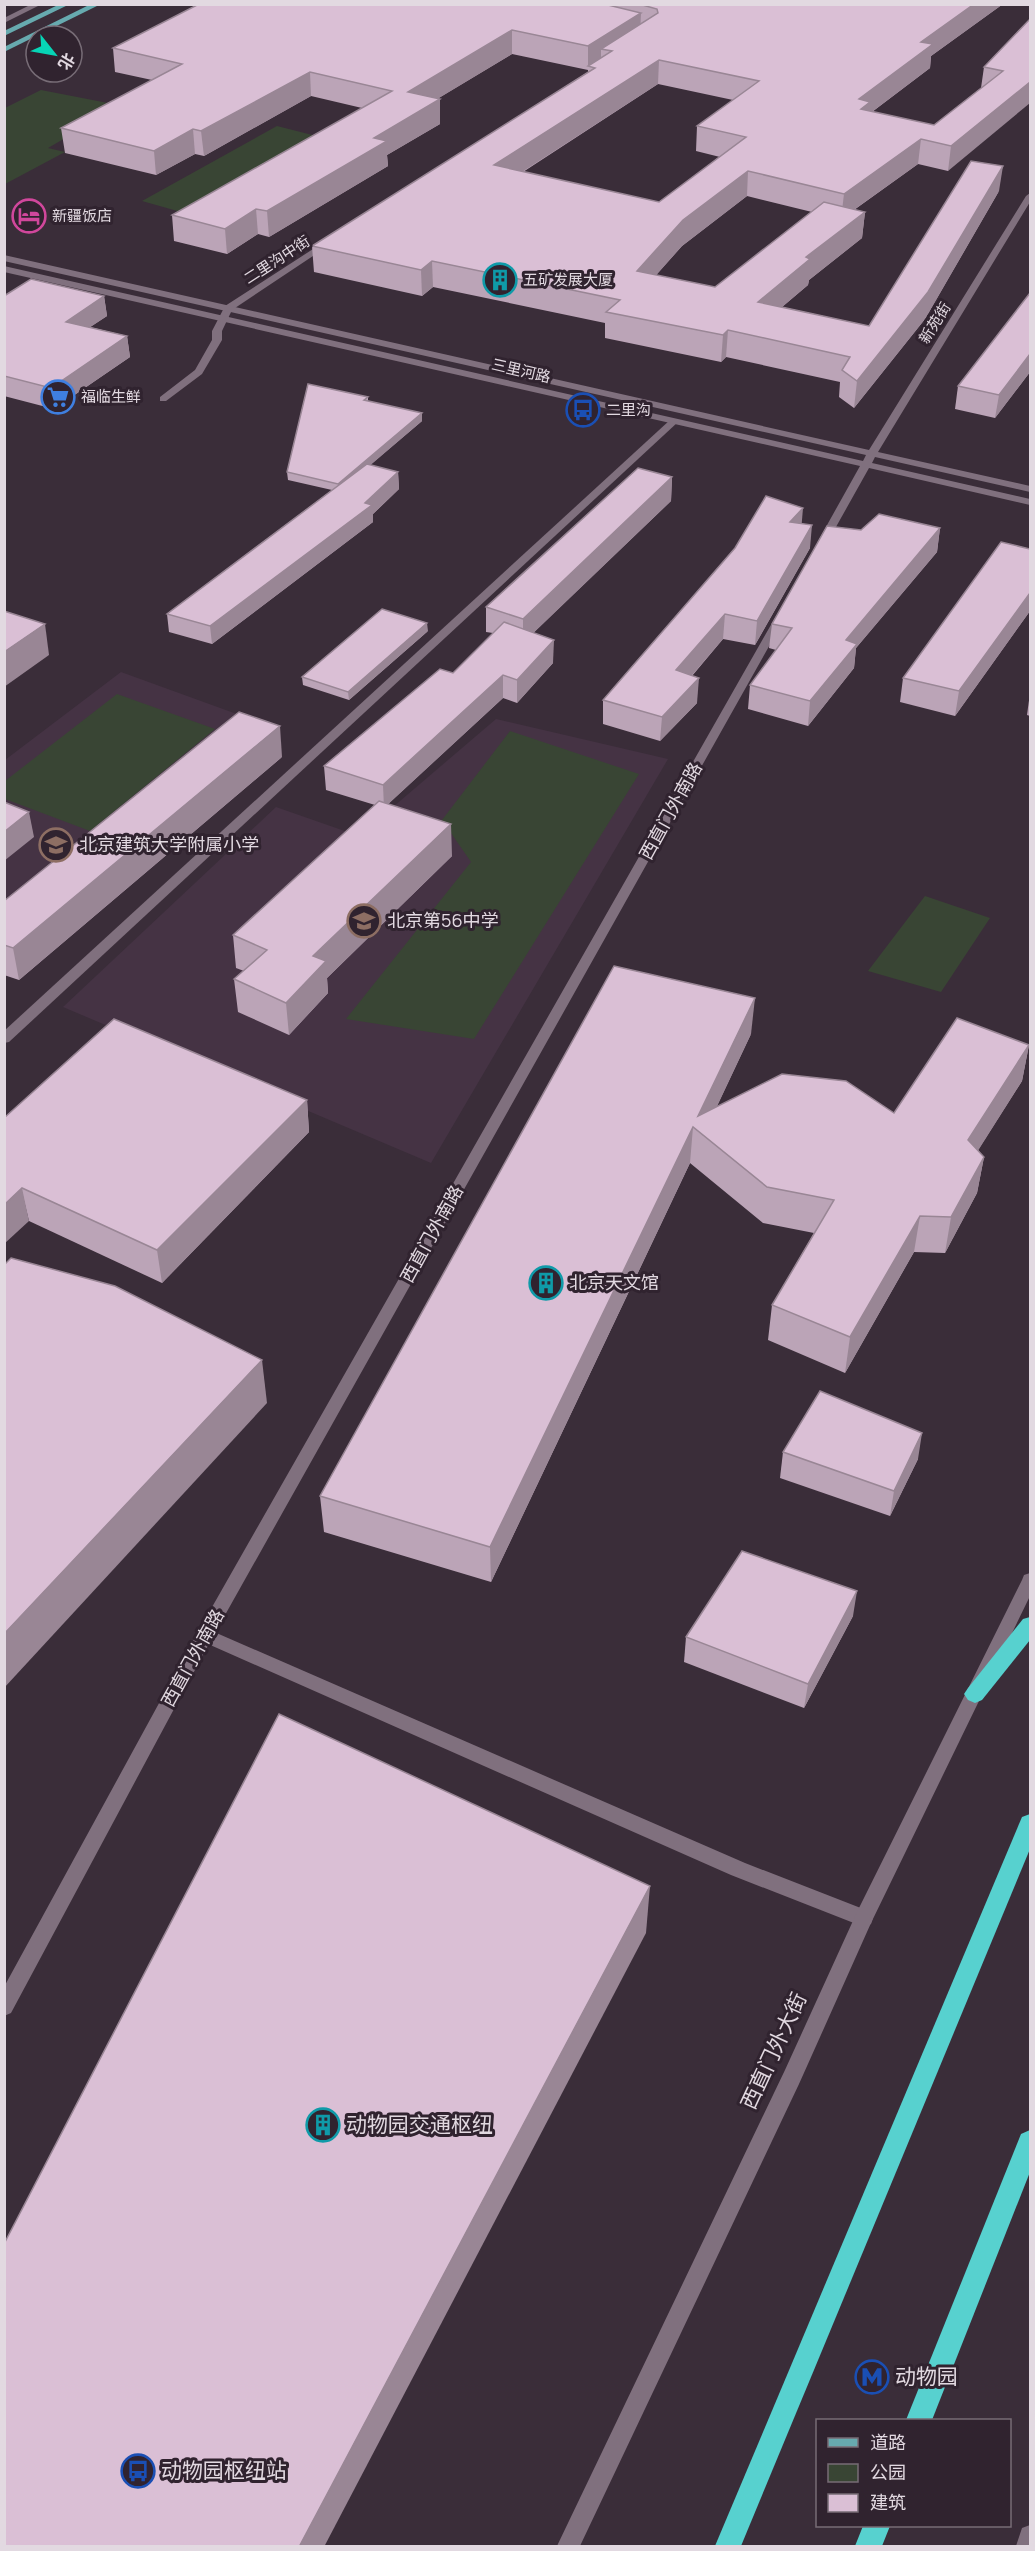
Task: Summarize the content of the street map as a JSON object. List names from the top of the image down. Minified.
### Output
{"streets":{"street":["二里沟中街","新苑街","三里河路","西直门外南路","西直门外大街"]},"crossings":[["二里沟中街","三里河路"],["新苑街","三里河路"]],"places":{"hotel":["新疆饭店"],"building":["五矿发展大厦","北京天文馆","动物园交通枢纽"],"supermarket":["福临生鲜"],"bus stop":["二里沟","动物园枢纽站"],"school or university":["北京建筑大学附属小学","北京第56中学"],"metro station":["动物园"]},"legend":["道路","公园","建筑"],"north":"bottom right"}
